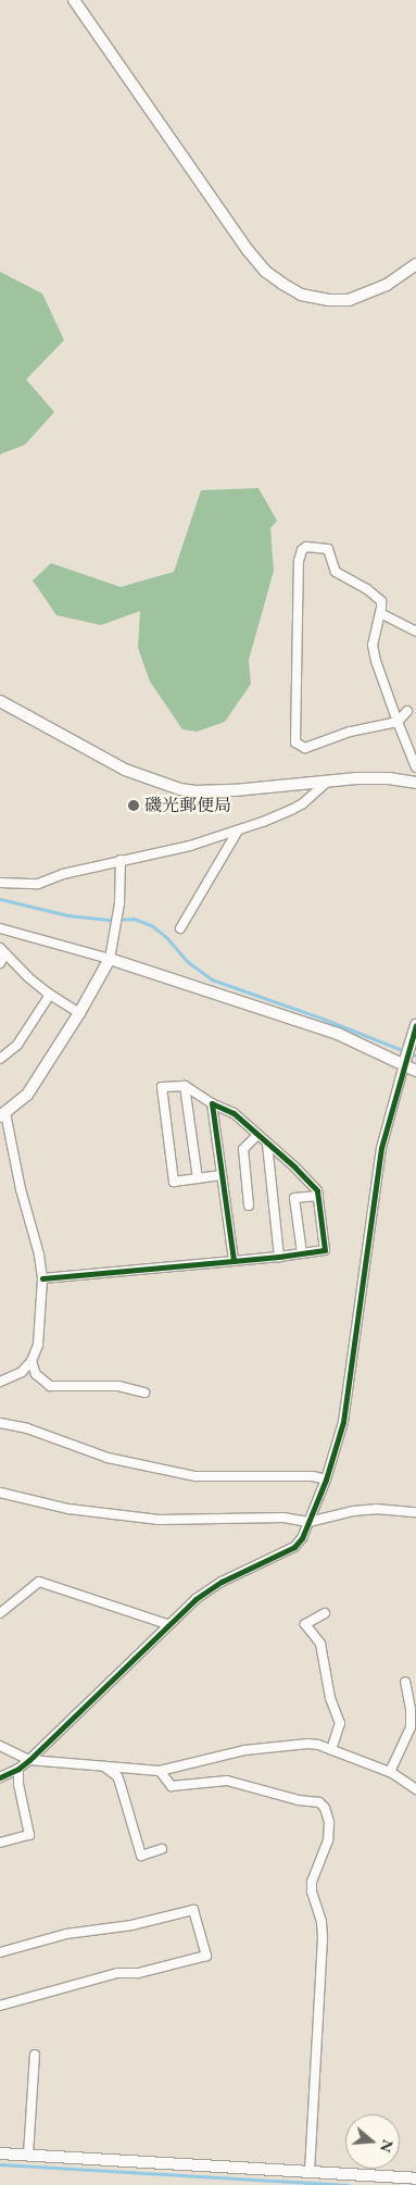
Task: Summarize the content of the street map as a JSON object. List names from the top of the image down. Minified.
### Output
{"places":["磯光郵便局"],"north":"right"}
